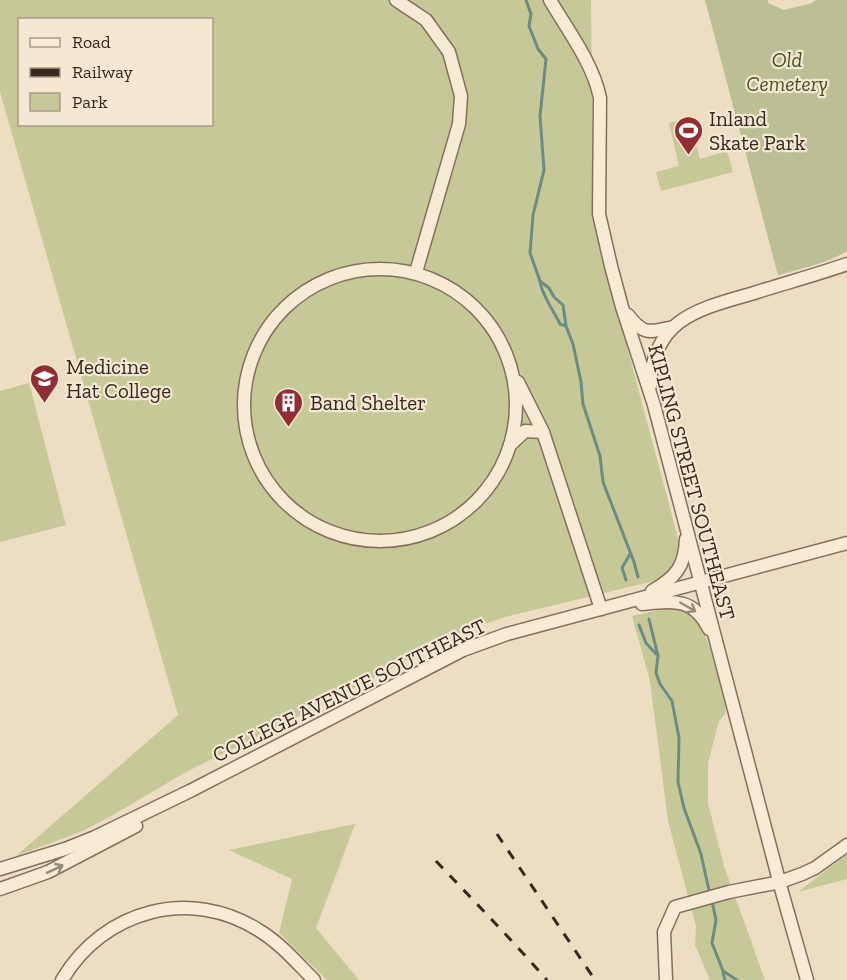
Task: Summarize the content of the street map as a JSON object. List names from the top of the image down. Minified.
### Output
{"streets":{"street":["KIPLING STREET SOUTHEAST","COLLEGE AVENUE SOUTHEAST"]},"crossings":[["KIPLING STREET SOUTHEAST","COLLEGE AVENUE SOUTHEAST"]],"parks":["Old Cemetery"],"places":{"sports":["Inland Skate Park"],"school or university":["Medicine Hat College"],"building":["Band Shelter"]},"legend":["Road","Railway","Park"]}
